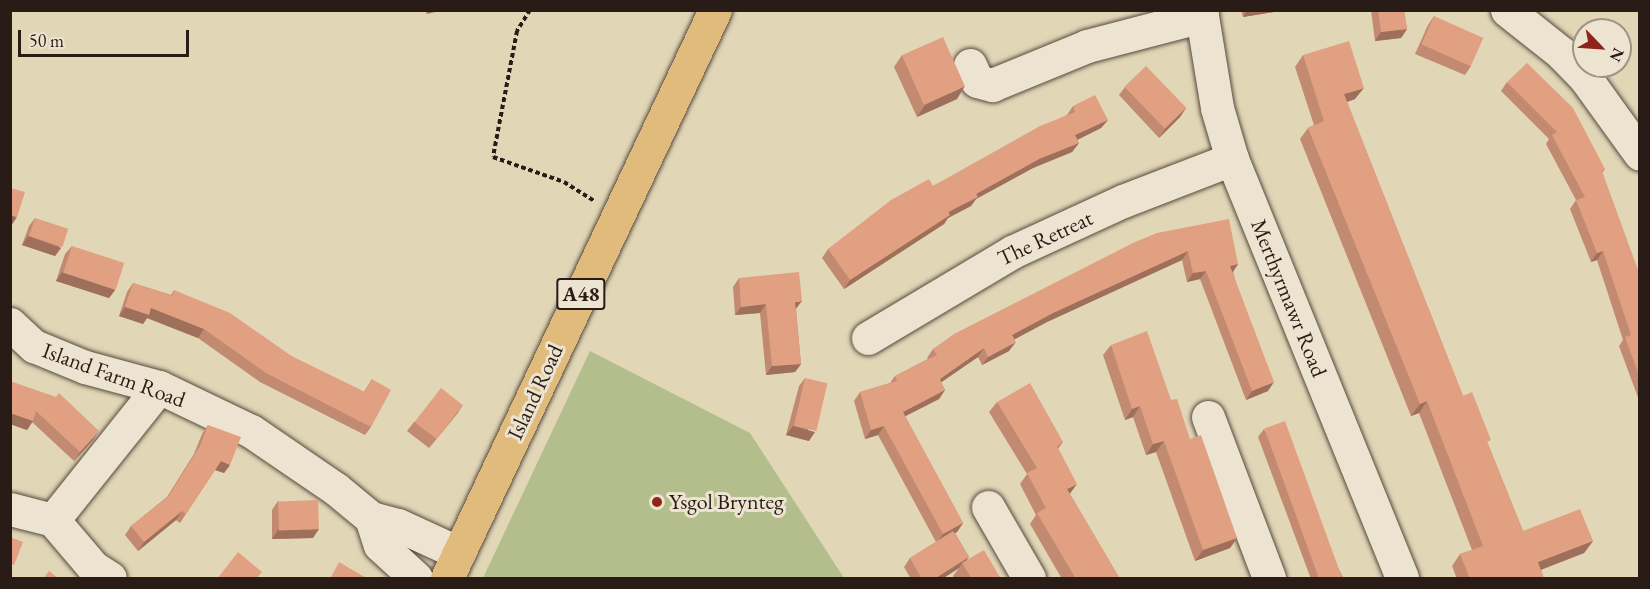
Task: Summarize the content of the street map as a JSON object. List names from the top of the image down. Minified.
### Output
{"streets":{"main road":["A48","Island Road"],"street":["The Retreat","Merthyrmawr Road","Island Farm Road"]},"crossings":[["The Retreat","Merthyrmawr Road"],["Island Farm Road","Island Road"]],"places":["Ysgol Brynteg"],"scale_bar":"50 m","north":"bottom right"}
